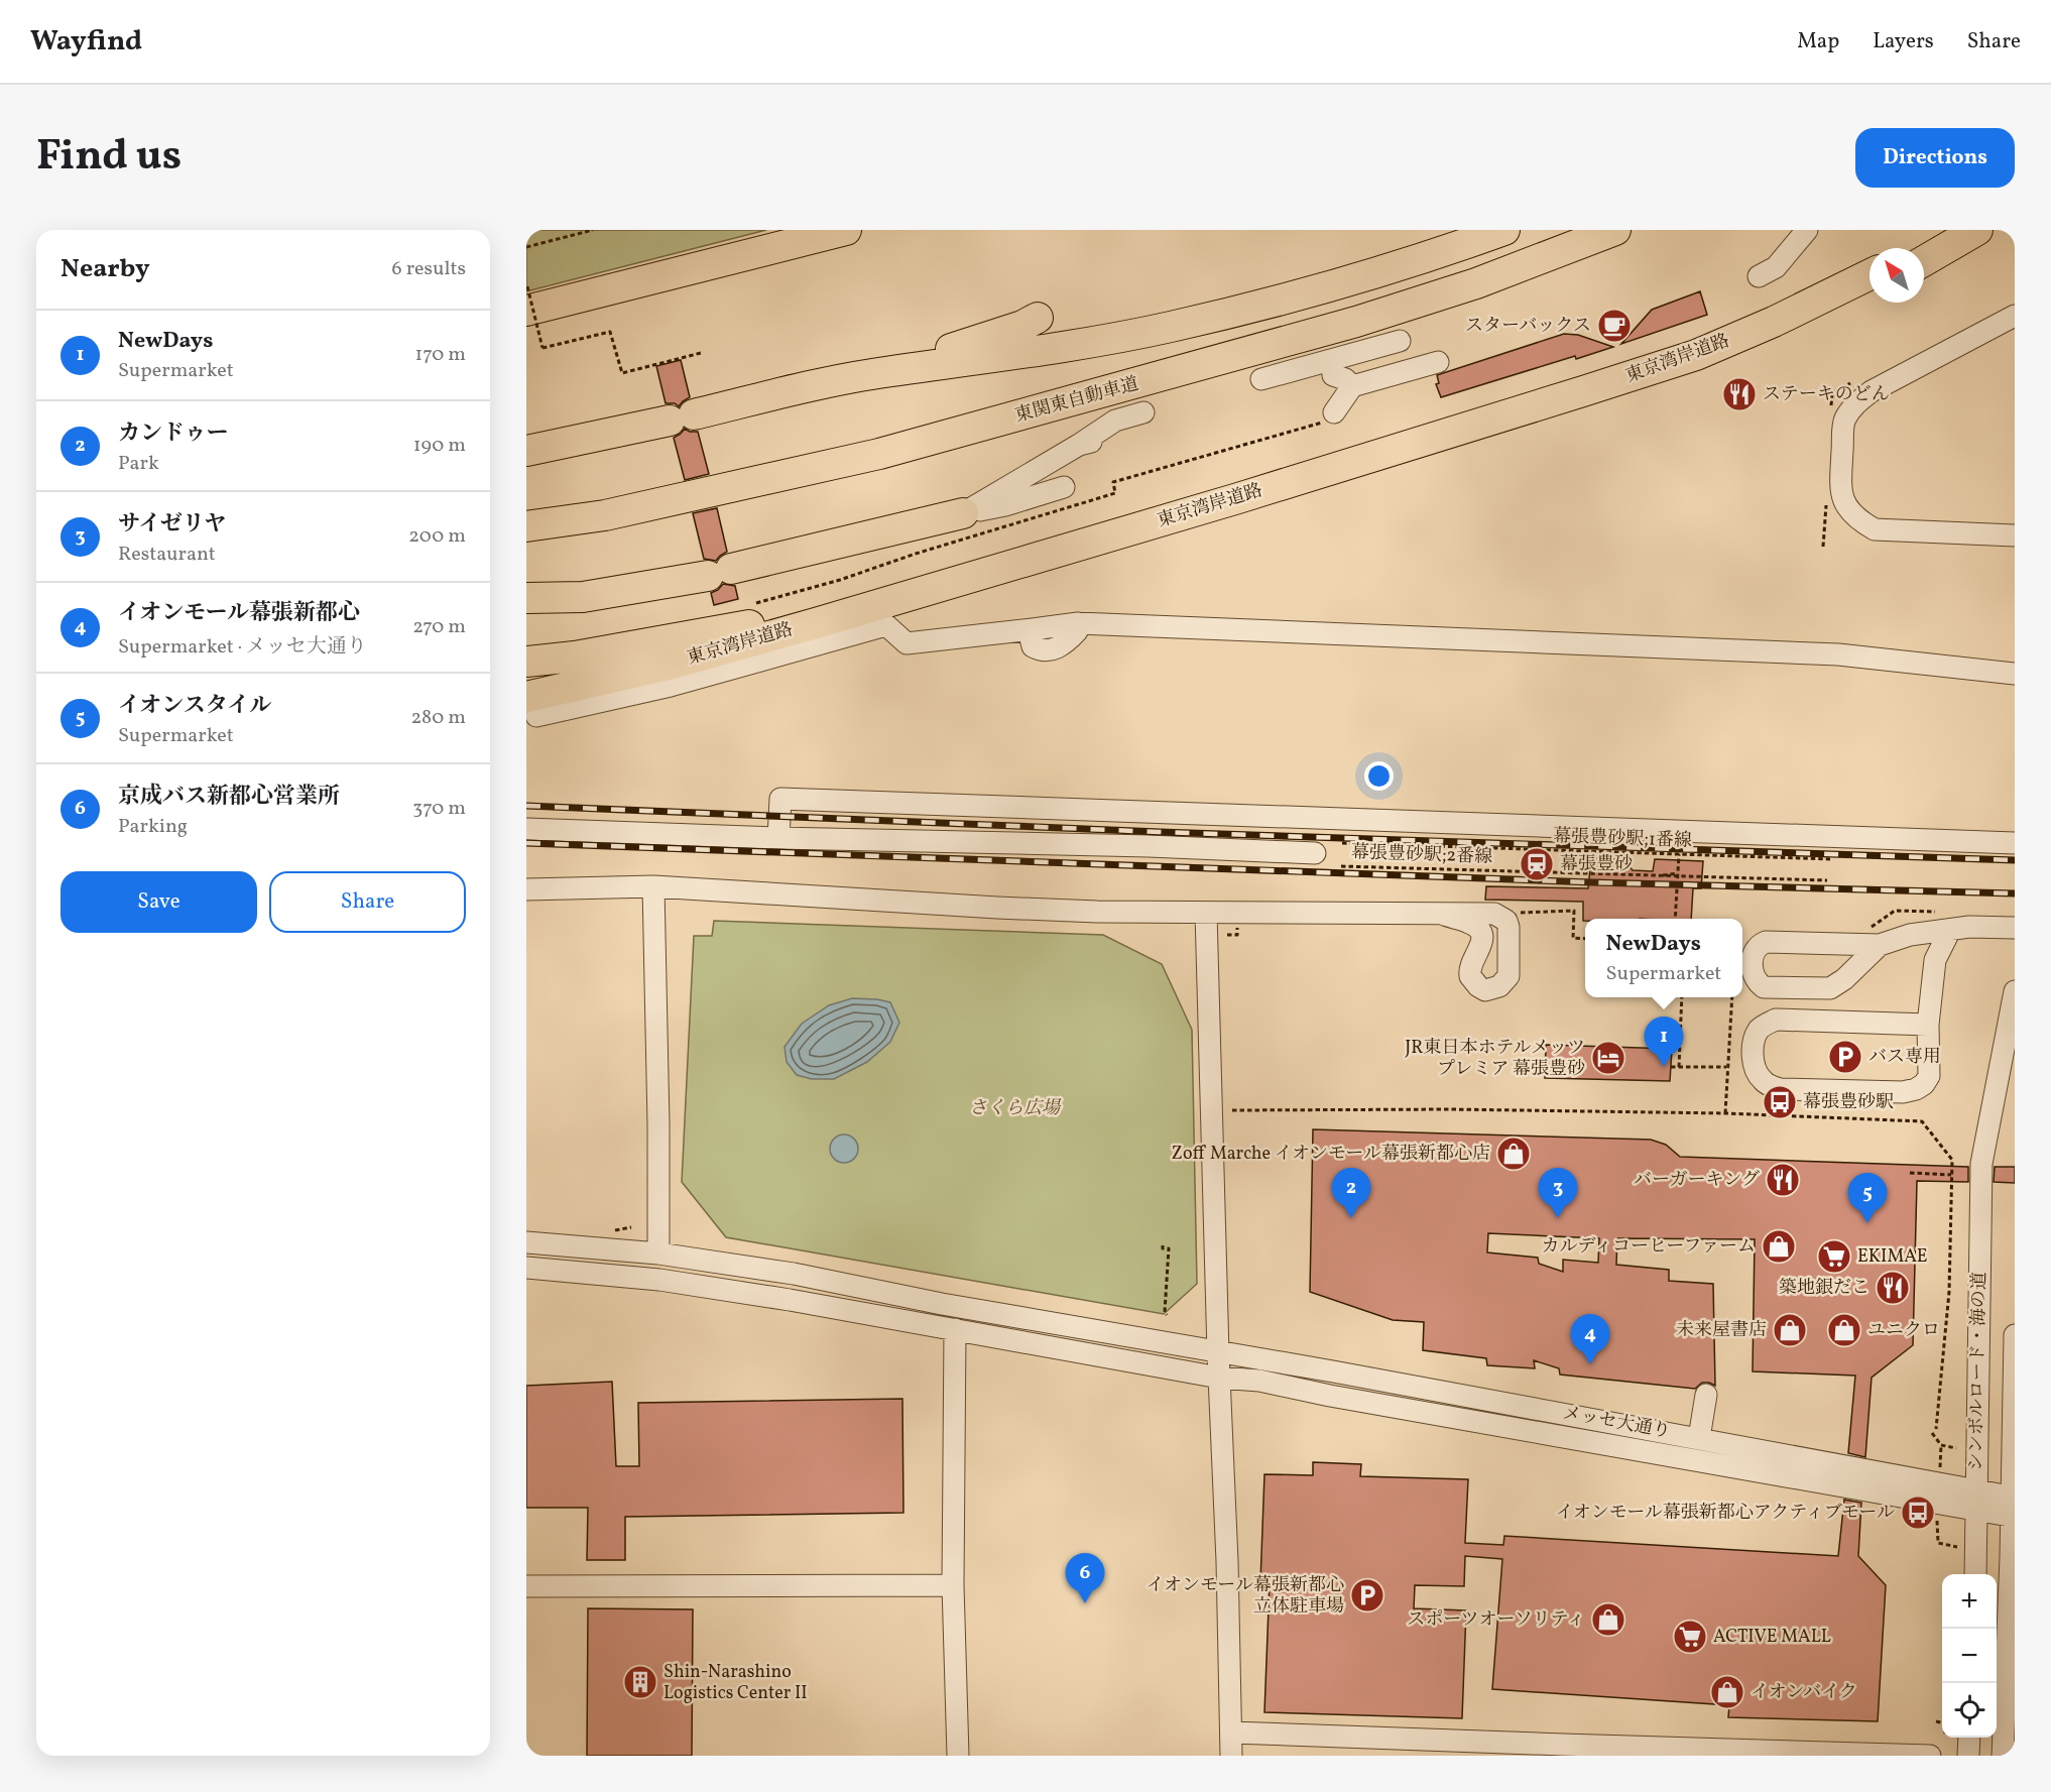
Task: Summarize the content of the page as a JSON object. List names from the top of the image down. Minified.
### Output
{"streets":{"highway":["東京湾岸道路","東関東自動車道"],"street":["シンボルロード・海の道","メッセ大通り"],"path":["幕張豊砂駅;1番線","幕張豊砂駅;2番線"]},"crossings":[["シンボルロード・海の道","メッセ大通り"]],"parks":["さくら広場"],"places":{"cafe":["スターバックス"],"restaurant":["ステーキのどん","バーガーキング","築地銀だこ"],"station":["幕張豊砂"],"parking":["バス専用","イオンモール幕張新都心 立体駐車場"],"hotel":["JR東日本ホテルメッツ プレミア 幕張豊砂"],"bus stop":["幕張豊砂駅","イオンモール幕張新都心アクティブモール"],"shop":["Zoff Marche イオンモール幕張新都心店","カルディコーヒーファーム","未来屋書店","ユニクロ","スポーツオーソリティ","イオンバイク"],"supermarket":["EKIMAE","ACTIVE MALL"],"building":["Shin-Narashino Logistics Center II"]},"north":"top left","page":{"header":"Wayfind","nav":["Map","Layers","Share"],"title":"Find us","buttons":["Directions",["Save","Share"]],"heading":["Nearby","6 results"],"list":[{"mark":"1","name":"NewDays","note":"Supermarket","value":"170 m"},{"mark":"2","name":"カンドゥー","note":"Park","value":"190 m"},{"mark":"3","name":"サイゼリヤ","note":"Restaurant","value":"200 m"},{"mark":"4","name":"イオンモール幕張新都心","note":"Supermarket · メッセ大通り","value":"270 m"},{"mark":"5","name":"イオンスタイル","note":"Supermarket","value":"280 m"},{"mark":"6","name":"京成バス新都心営業所","note":"Parking","value":"370 m"}],"popup":["NewDays","Supermarket"],"pins":["1","2","3","5","4","6"],"map_buttons":["+","−"]}}
